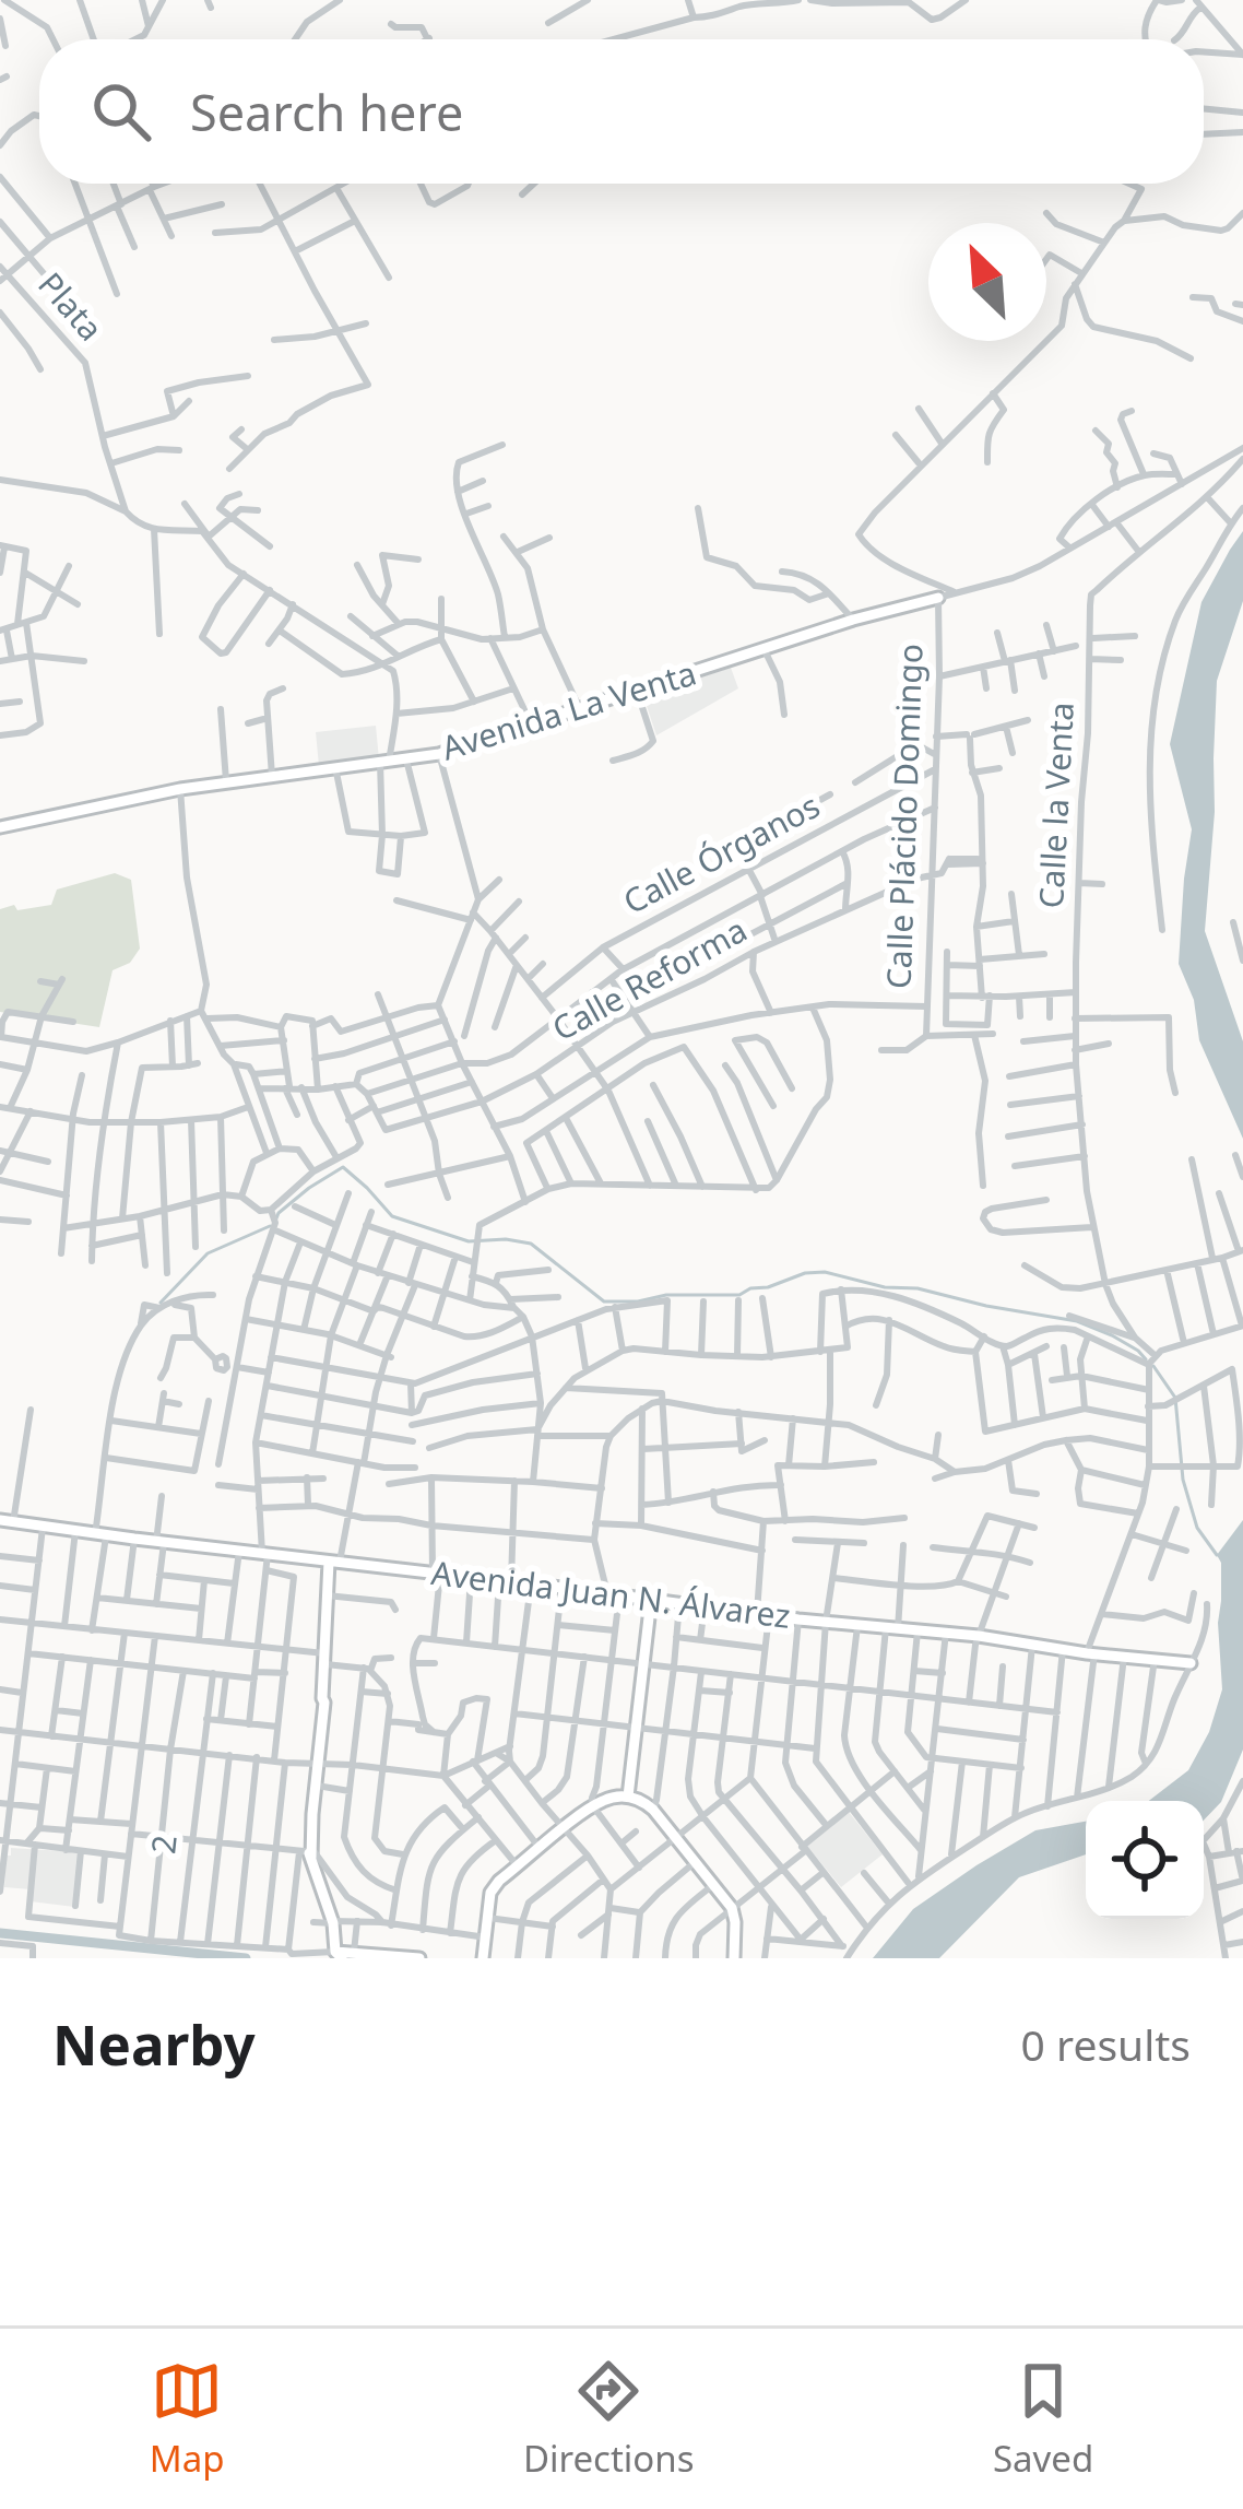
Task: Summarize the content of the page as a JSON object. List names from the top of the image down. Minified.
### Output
{"streets":{"main road":["Avenida La Venta","Avenida Juan N. Álvarez"],"street":["Plata","Calle la Venta","Calle Plácido Domingo","Calle Órganos","Calle Reforma","2"]},"crossings":[["Avenida La Venta","Calle Plácido Domingo"],["Calle Plácido Domingo","Calle Órganos"],["Calle Plácido Domingo","Calle Reforma"]],"north":"top left","page":{"search":"Search here","heading":["Nearby","0 results"],"nav":["Map","Directions","Saved"]}}
